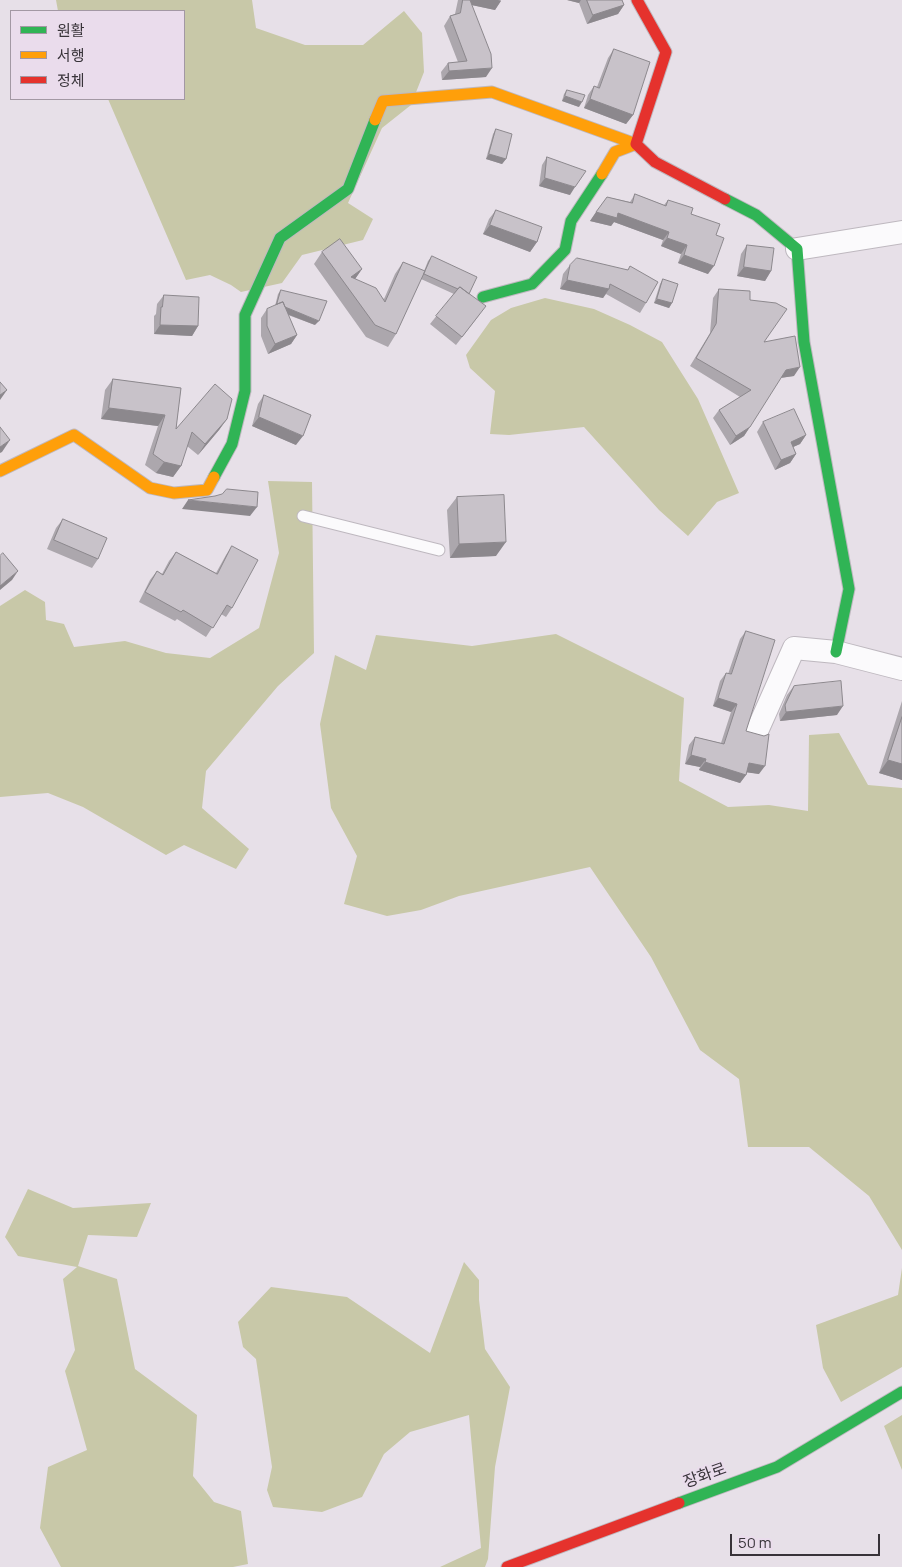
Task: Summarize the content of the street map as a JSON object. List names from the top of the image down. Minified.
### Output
{"streets":{"street":["장화로"]},"legend":["원활","서행","정체"],"scale_bar":"50 m"}
